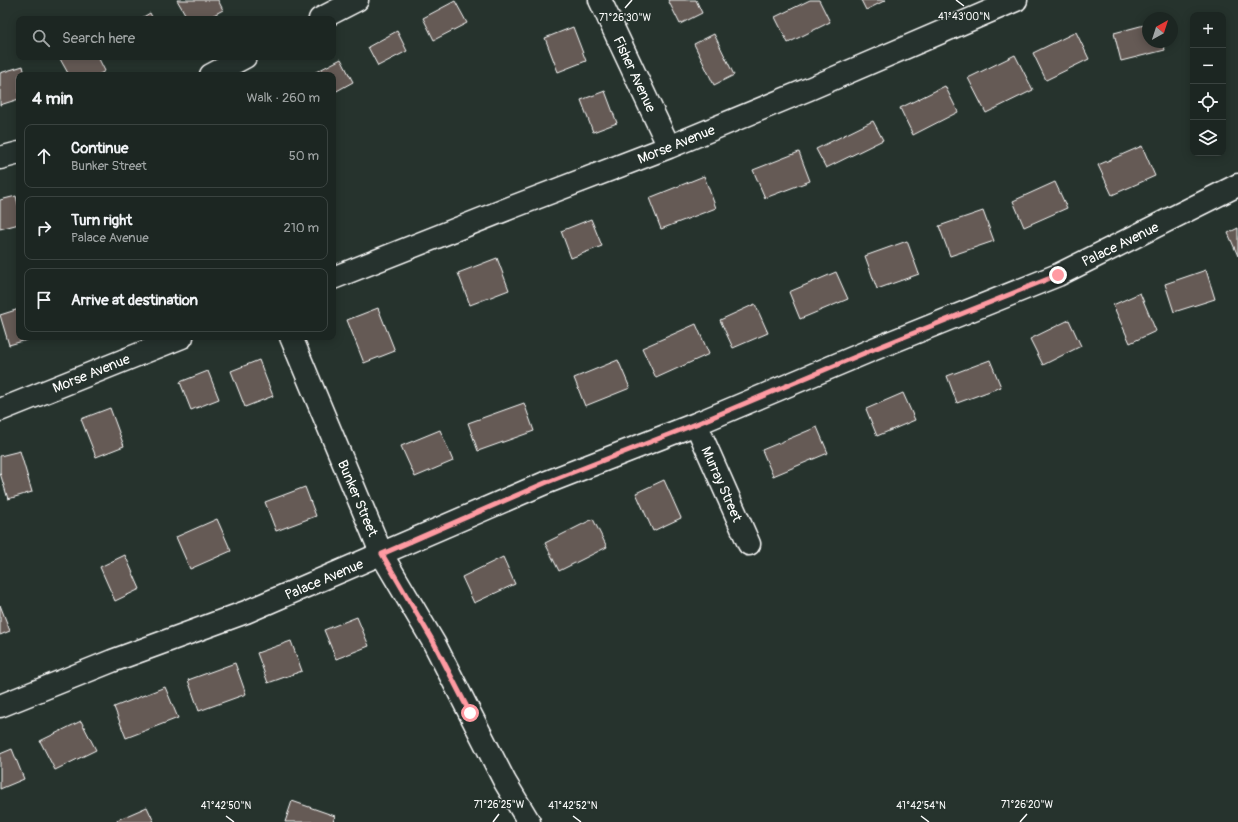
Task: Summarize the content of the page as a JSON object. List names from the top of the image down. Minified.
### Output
{"streets":{"street":["Fisher Avenue","Morse Avenue","Palace Avenue","Murray Street","Bunker Street"]},"crossings":[["Fisher Avenue","Morse Avenue"],["Palace Avenue","Murray Street"],["Palace Avenue","Bunker Street"]],"north":"top right","page":{"map_buttons":["+","−"],"search":"Search here","heading":["4 min","Walk · 260 m"],"list":[["Continue","Bunker Street","50 m"],["Turn right","Palace Avenue","210 m"],"Arrive at destination"]},"coordinates":["41°43'00\"N","71°26'30\"W","71°26'25\"W","71°26'20\"W","41°42'50\"N","41°42'52\"N","41°42'54\"N"]}
